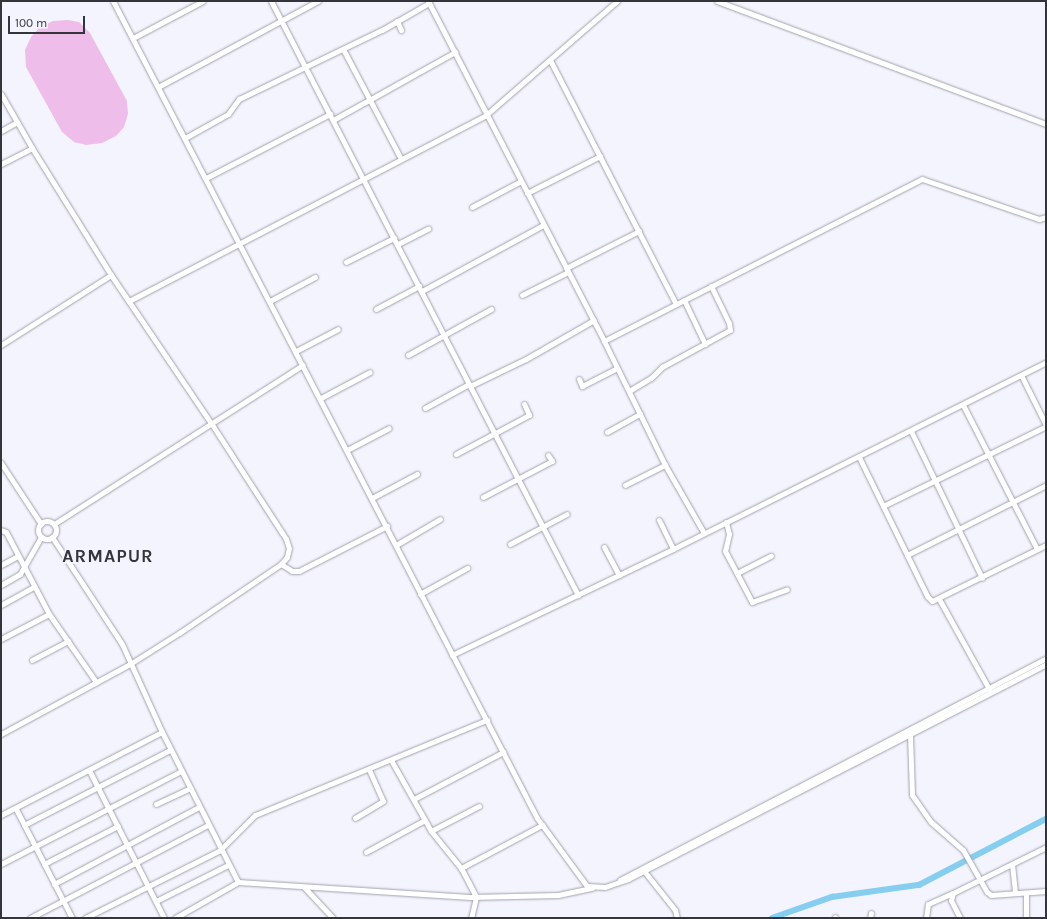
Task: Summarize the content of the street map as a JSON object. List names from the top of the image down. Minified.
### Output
{"districts":["ARMAPUR"],"scale_bar":"100 m"}
